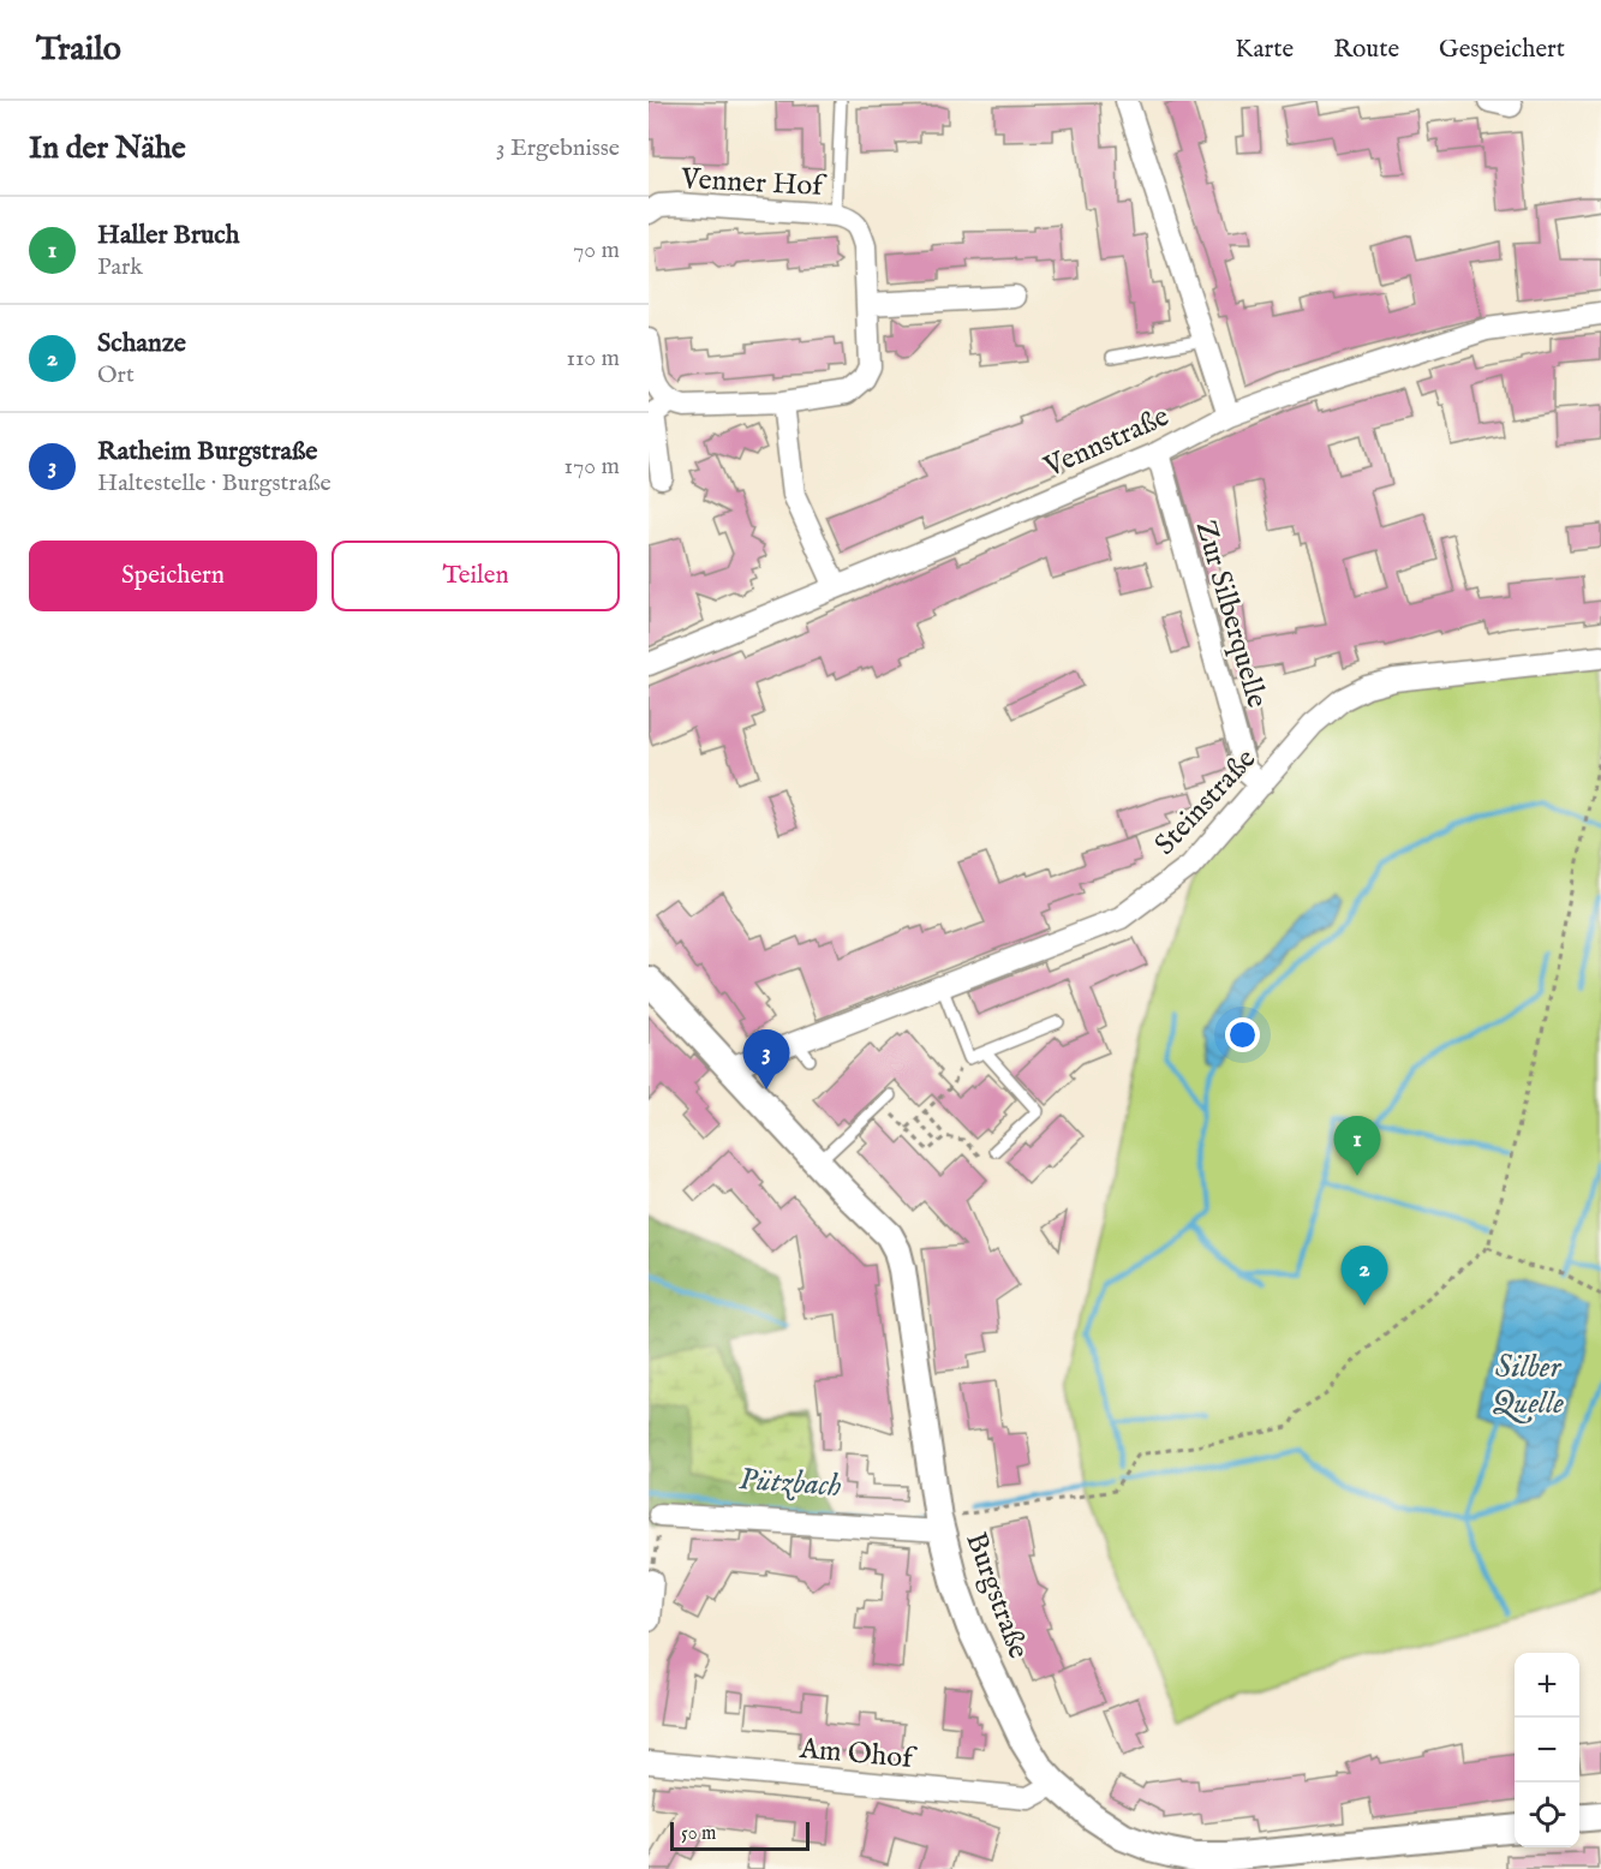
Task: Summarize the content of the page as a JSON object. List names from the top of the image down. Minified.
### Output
{"streets":{"street":["Venner Hof","Vennstraße","Zur Silberquelle","Steinstraße","Burgstraße","Am Ohof"]},"crossings":[["Vennstraße","Zur Silberquelle"],["Zur Silberquelle","Steinstraße"],["Steinstraße","Burgstraße"],["Burgstraße","Am Ohof"]],"water":["Silber Quelle","Pützbach"],"scale_bar":"50 m","page":{"header":"Trailo","nav":["Karte","Route","Gespeichert"],"heading":["In der Nähe","3 Ergebnisse"],"list":[{"mark":"1","name":"Haller Bruch","note":"Park","value":"70 m"},{"mark":"2","name":"Schanze","note":"Ort","value":"110 m"},{"mark":"3","name":"Ratheim Burgstraße","note":"Haltestelle · Burgstraße","value":"170 m"}],"buttons":["Speichern","Teilen"],"pins":["3","1","2"],"map_buttons":["+","−"],"scale":"50 m"}}
